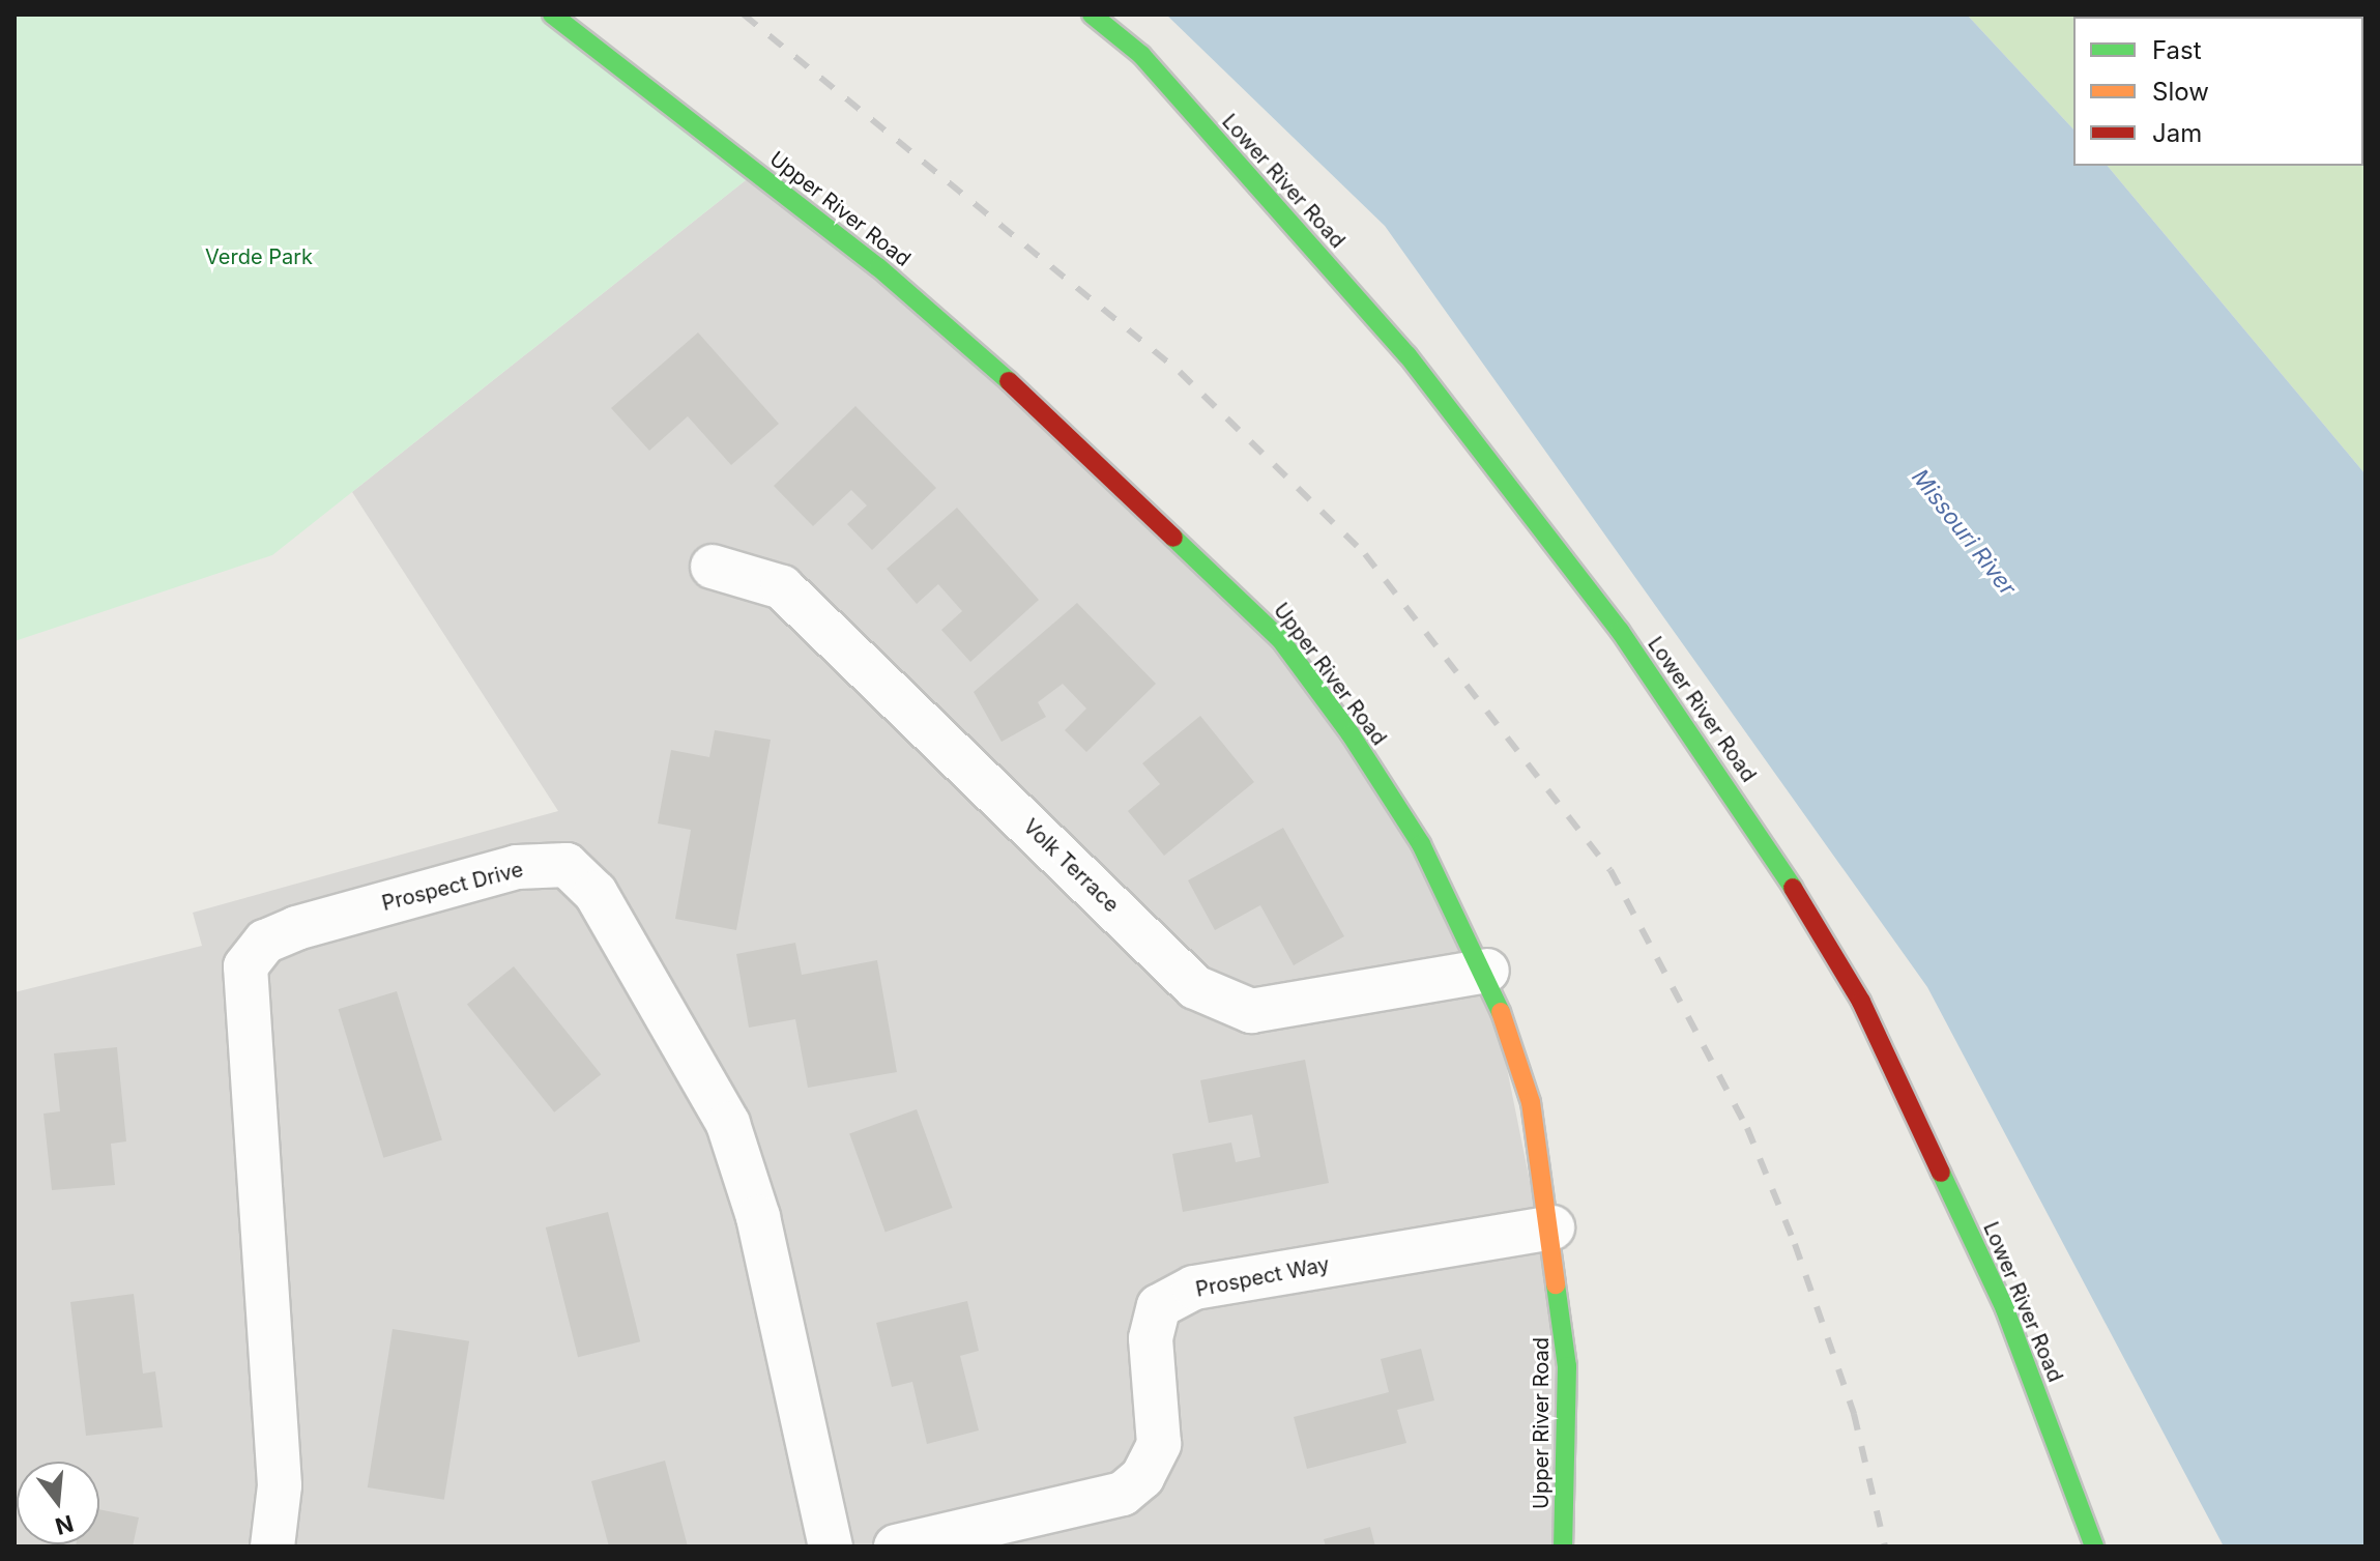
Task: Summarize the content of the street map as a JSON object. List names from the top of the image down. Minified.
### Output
{"streets":{"street":["Lower River Road","Upper River Road","Volk Terrace","Prospect Drive","Prospect Way"]},"crossings":[["Upper River Road","Volk Terrace"],["Upper River Road","Prospect Way"]],"water":["Missouri River"],"parks":["Verde Park"],"legend":["Fast","Slow","Jam"],"north":"bottom"}
